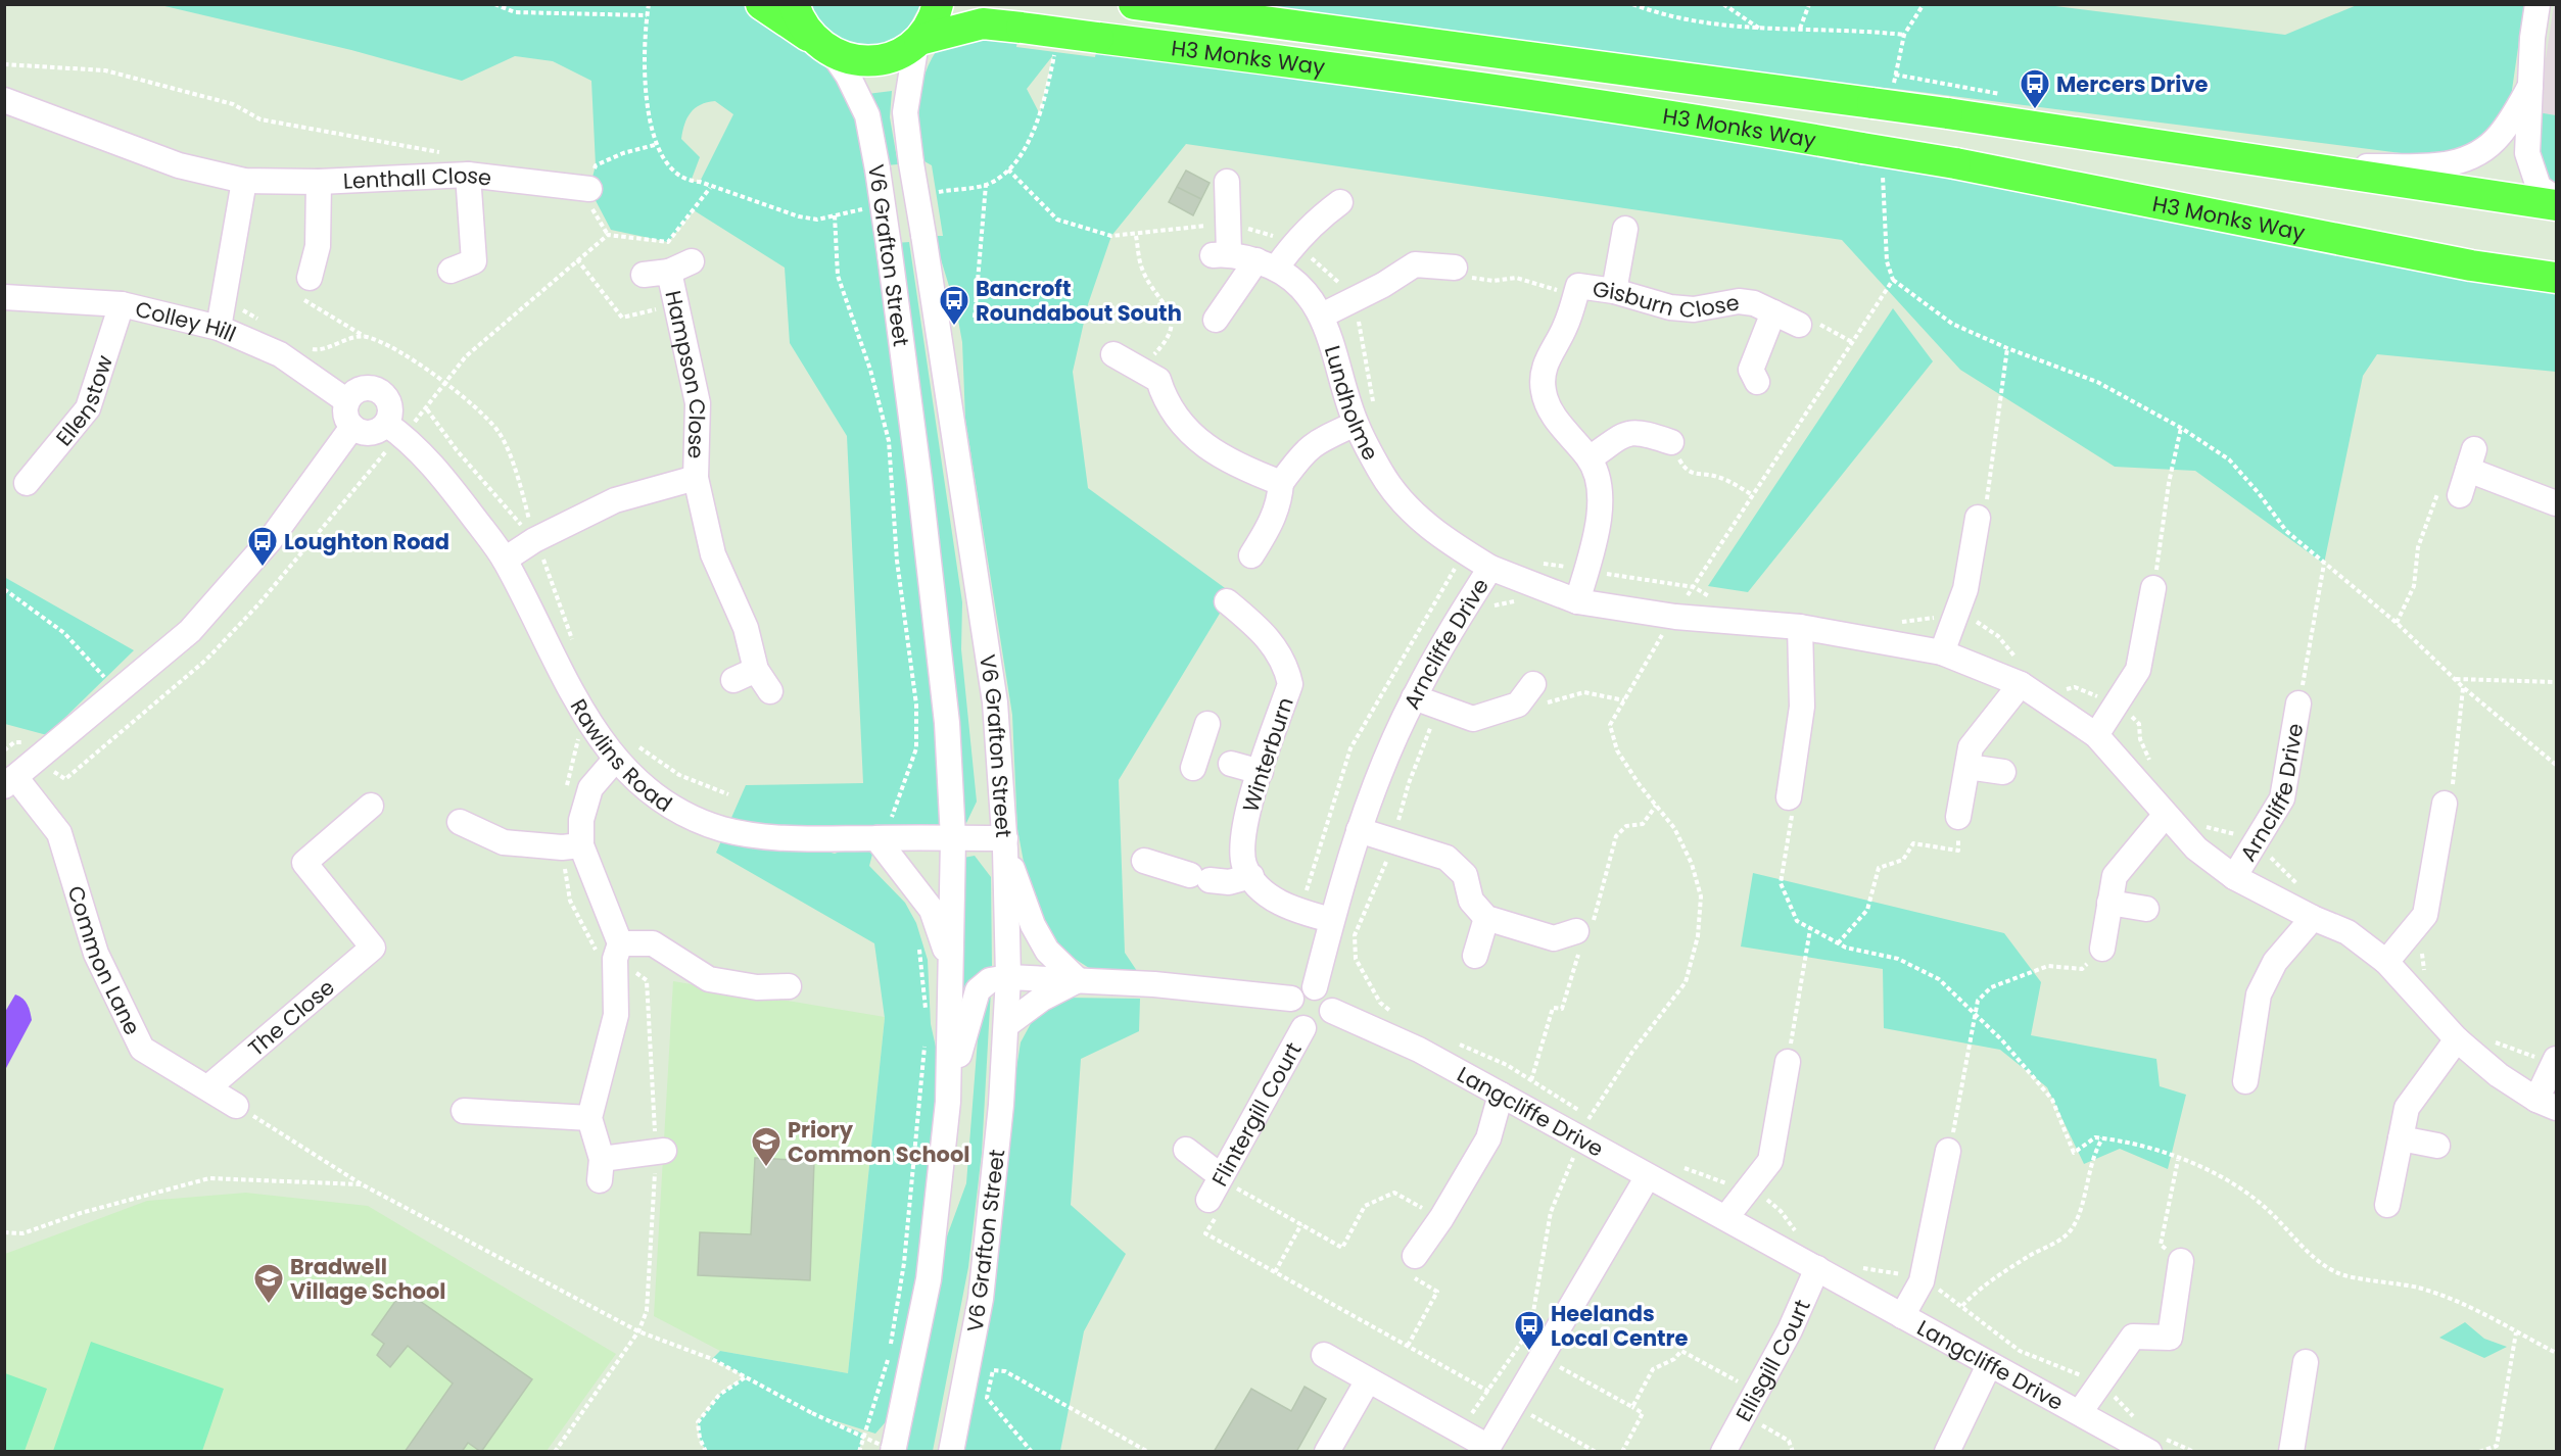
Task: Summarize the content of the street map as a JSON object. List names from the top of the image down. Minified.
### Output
{"streets":{"main road":["H3 Monks Way"],"street":["Lenthall Close","V6 Grafton Street","Gisburn Close","Colley Hill","Hampson Close","Ellenstow","Lundholme","Arncliffe Drive","Rawlins Road","Winterburn","Common Lane","The Close","Langcliffe Drive","Flintergill Court","Ellisgill Court"]},"crossings":[["H3 Monks Way","V6 Grafton Street"],["V6 Grafton Street","Rawlins Road"],["Gisburn Close","Arncliffe Drive"],["Colley Hill","Ellenstow"],["Colley Hill","Rawlins Road"],["Hampson Close","Rawlins Road"],["Lundholme","Arncliffe Drive"],["Arncliffe Drive","Langcliffe Drive"],["Arncliffe Drive","Flintergill Court"],["Common Lane","The Close"],["Langcliffe Drive","Flintergill Court"],["Langcliffe Drive","Ellisgill Court"]],"places":{"bus stop":["Mercers Drive","Bancroft Roundabout South","Loughton Road","Heelands Local Centre"],"school or university":["Priory Common School","Bradwell Village School"]}}
